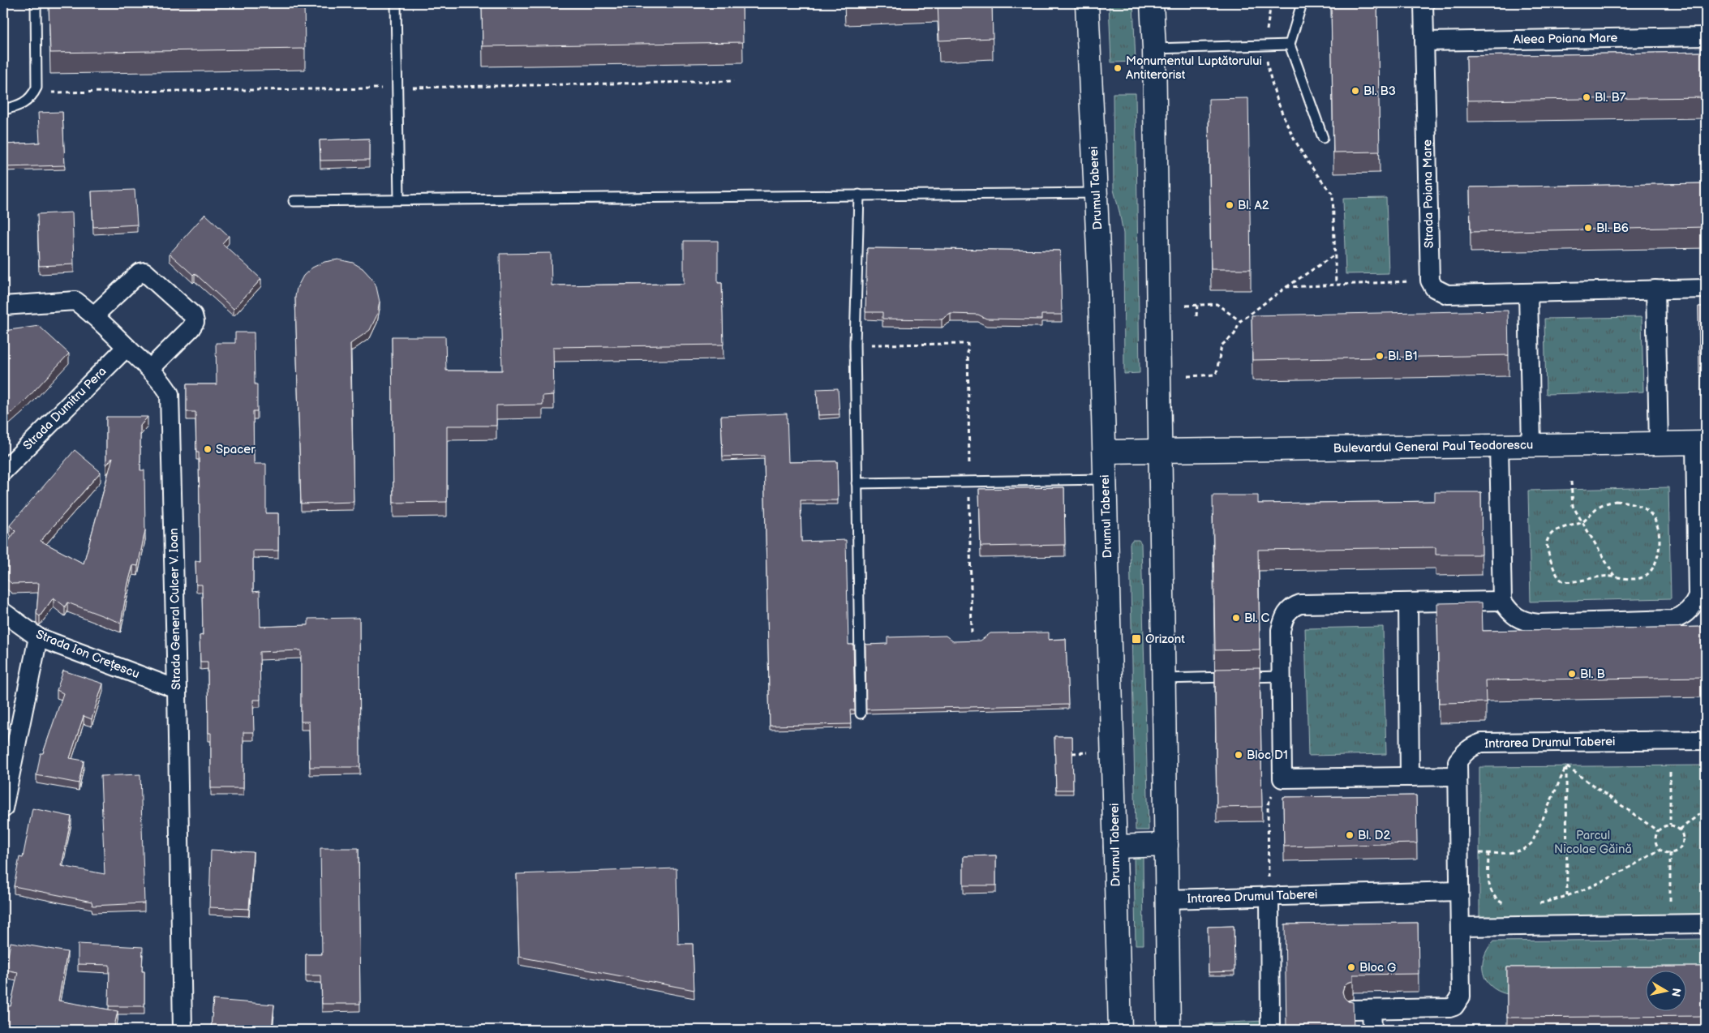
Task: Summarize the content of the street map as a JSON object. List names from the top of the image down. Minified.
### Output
{"streets":{"main road":["Drumul Taberei","Bulevardul General Paul Teodorescu"],"street":["Aleea Poiana Mare","Strada Poiana Mare","Strada Dumitru Pera","Strada General Culcer V. Ioan","Strada Ion Crețescu","Intrarea Drumul Taberei"]},"crossings":[["Aleea Poiana Mare","Strada Poiana Mare"],["Drumul Taberei","Bulevardul General Paul Teodorescu"],["Strada Dumitru Pera","Strada General Culcer V. Ioan"],["Strada General Culcer V. Ioan","Strada Ion Crețescu"]],"parks":["Parcul Nicolae Găină"],"places":{"other":["Monumentul Luptătorului Antiterorist","Bl. B3","Bl. B7","Bl. A2","Bl. B6","Bl. B1","Spacer","Bl. C","Bl. B","Bloc D1","Bl. D2","Bloc G"],"transit":["Orizont"]},"north":"right"}
